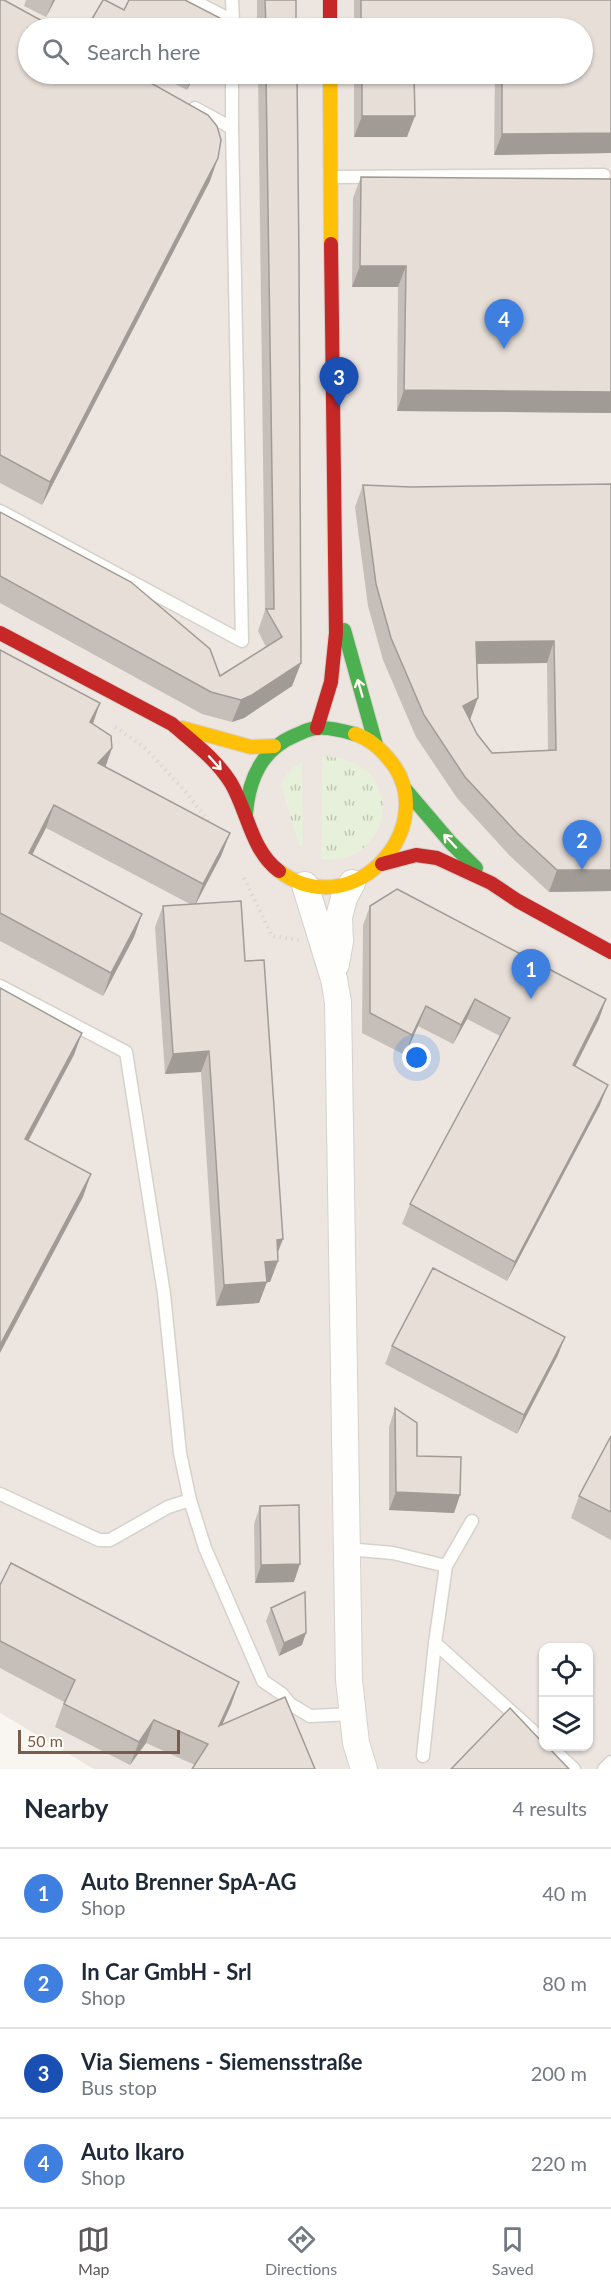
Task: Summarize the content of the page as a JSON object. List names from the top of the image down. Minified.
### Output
{"scale_bar":"50 m","page":{"search":"Search here","pins":["4","3","2","1"],"scale":"50 m","heading":["Nearby","4 results"],"list":[{"mark":"1","name":"Auto Brenner SpA-AG","note":"Shop","value":"40 m"},{"mark":"2","name":"In Car GmbH - Srl","note":"Shop","value":"80 m"},{"mark":"3","name":"Via Siemens - Siemensstraße","note":"Bus stop","value":"200 m"},{"mark":"4","name":"Auto Ikaro","note":"Shop","value":"220 m"}],"nav":["Map","Directions","Saved"]}}
